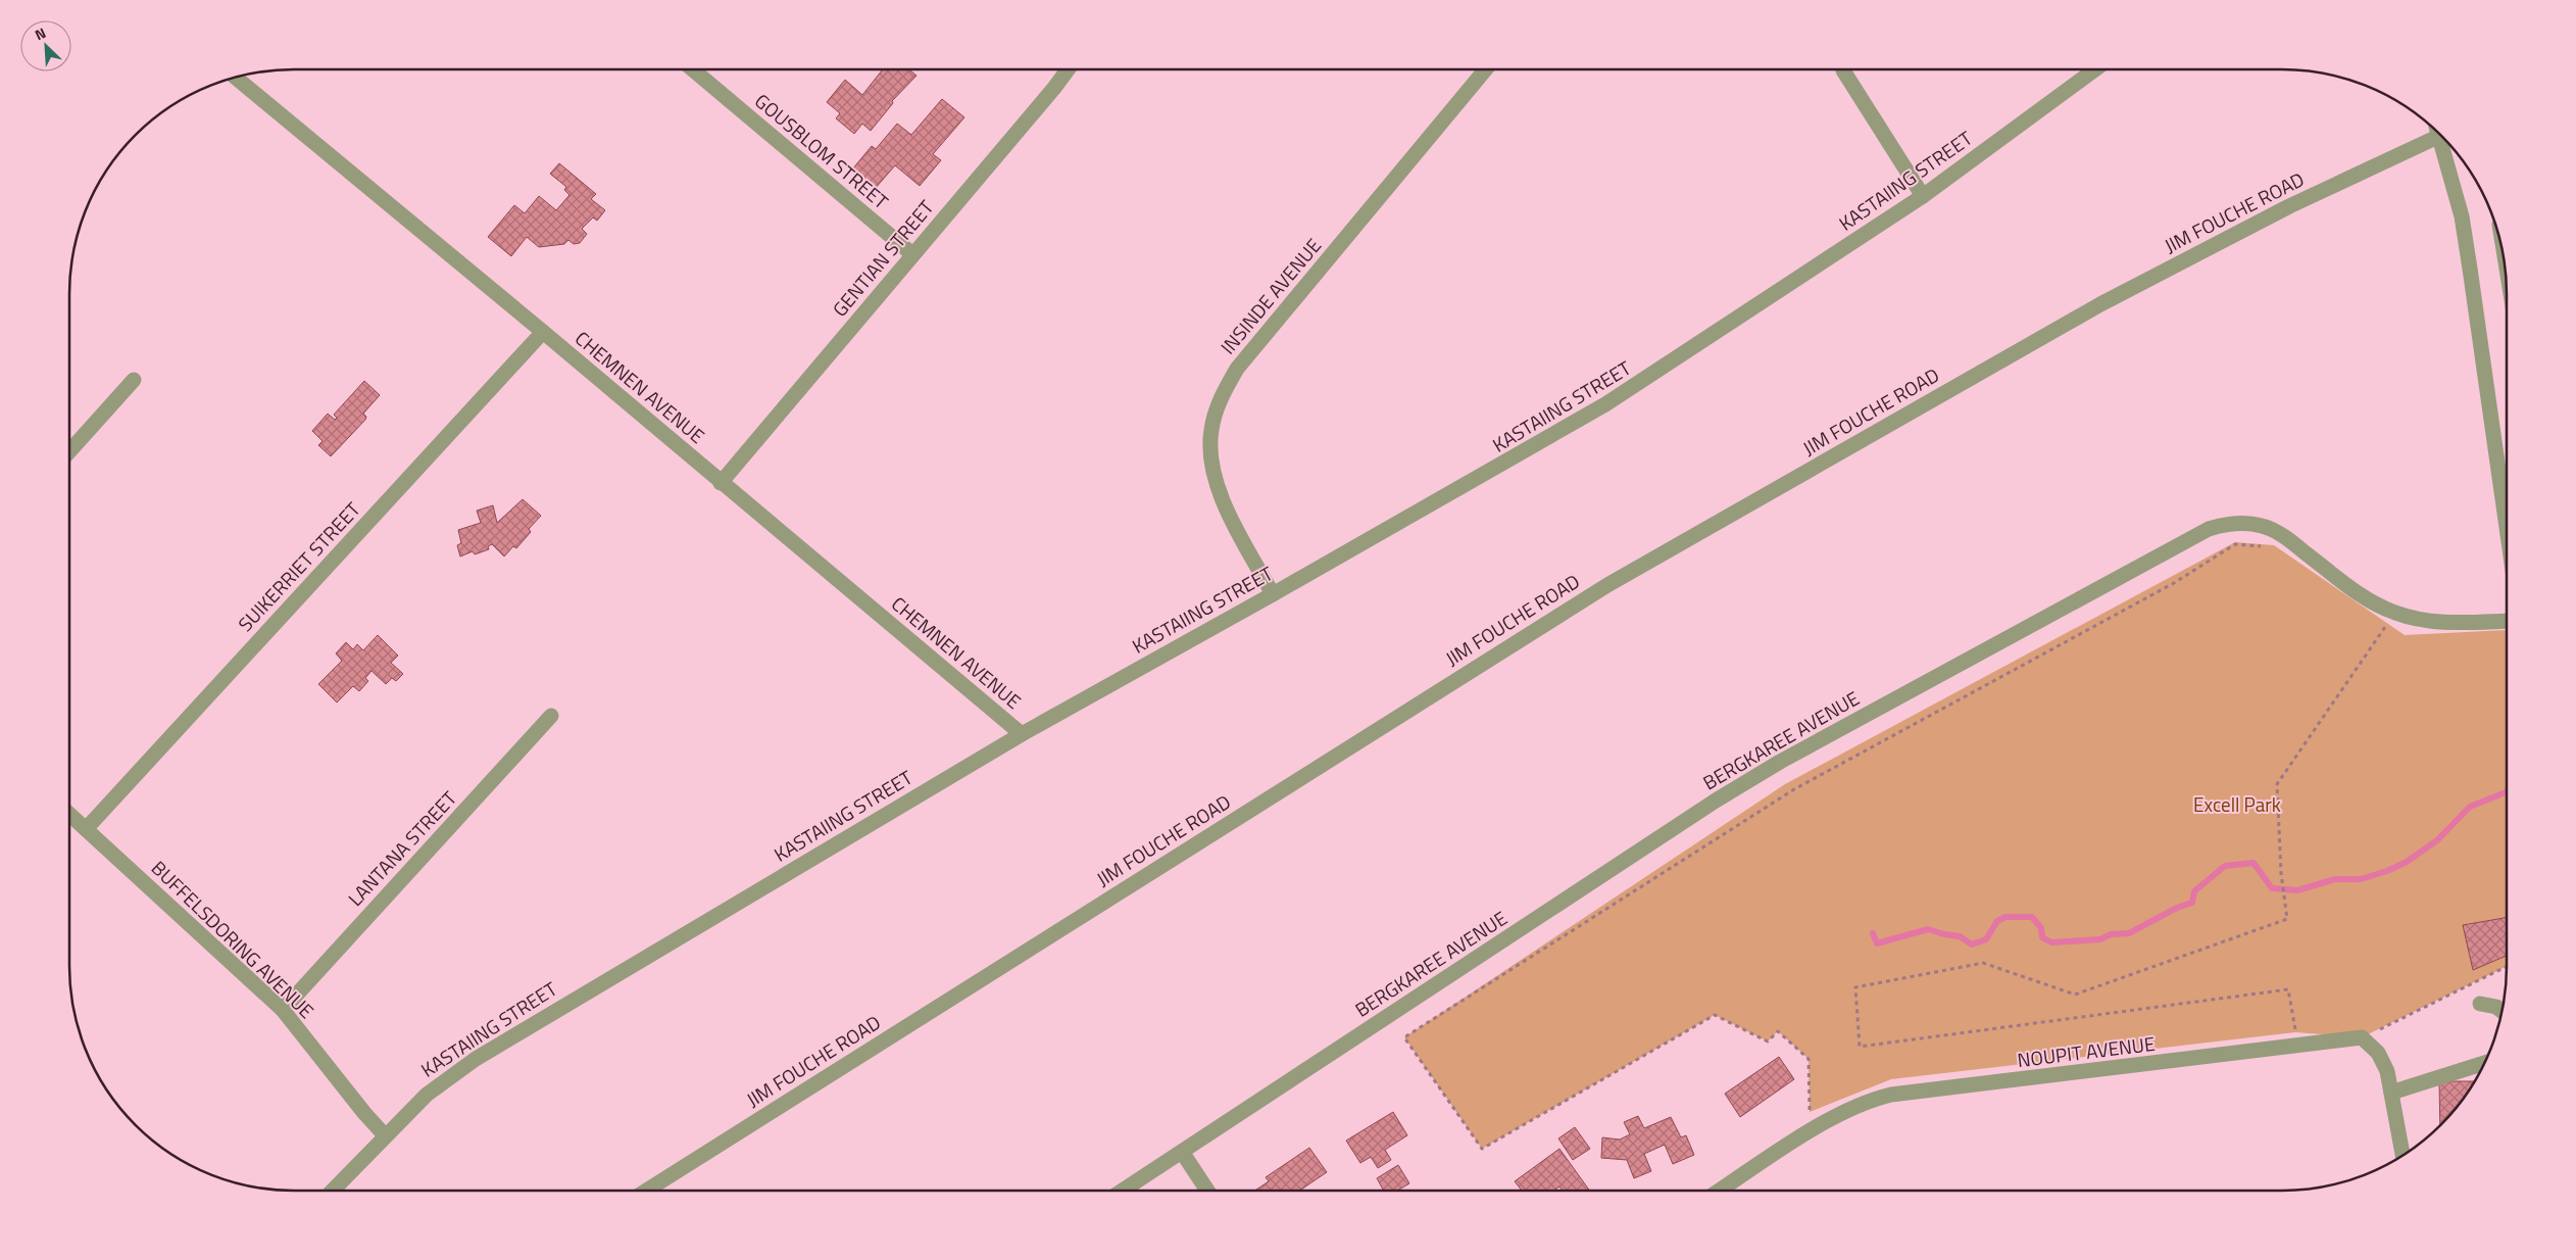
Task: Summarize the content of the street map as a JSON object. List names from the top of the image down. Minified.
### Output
{"streets":{"street":["GOUSBLOM STREET","KASTAIING STREET","JIM FOUCHE ROAD","GENTIAN STREET","INSINDE AVENUE","CHEMNEN AVENUE","SUIKERRIET STREET","BERGKAREE AVENUE","LANTANA STREET","BUFFELSDORING AVENUE","NOUPIT AVENUE"]},"crossings":[["GOUSBLOM STREET","GENTIAN STREET"],["KASTAIING STREET","INSINDE AVENUE"],["KASTAIING STREET","CHEMNEN AVENUE"],["KASTAIING STREET","BUFFELSDORING AVENUE"],["GENTIAN STREET","CHEMNEN AVENUE"],["CHEMNEN AVENUE","SUIKERRIET STREET"],["SUIKERRIET STREET","BUFFELSDORING AVENUE"],["LANTANA STREET","BUFFELSDORING AVENUE"]],"parks":["Excell Park"],"north":"top left"}
